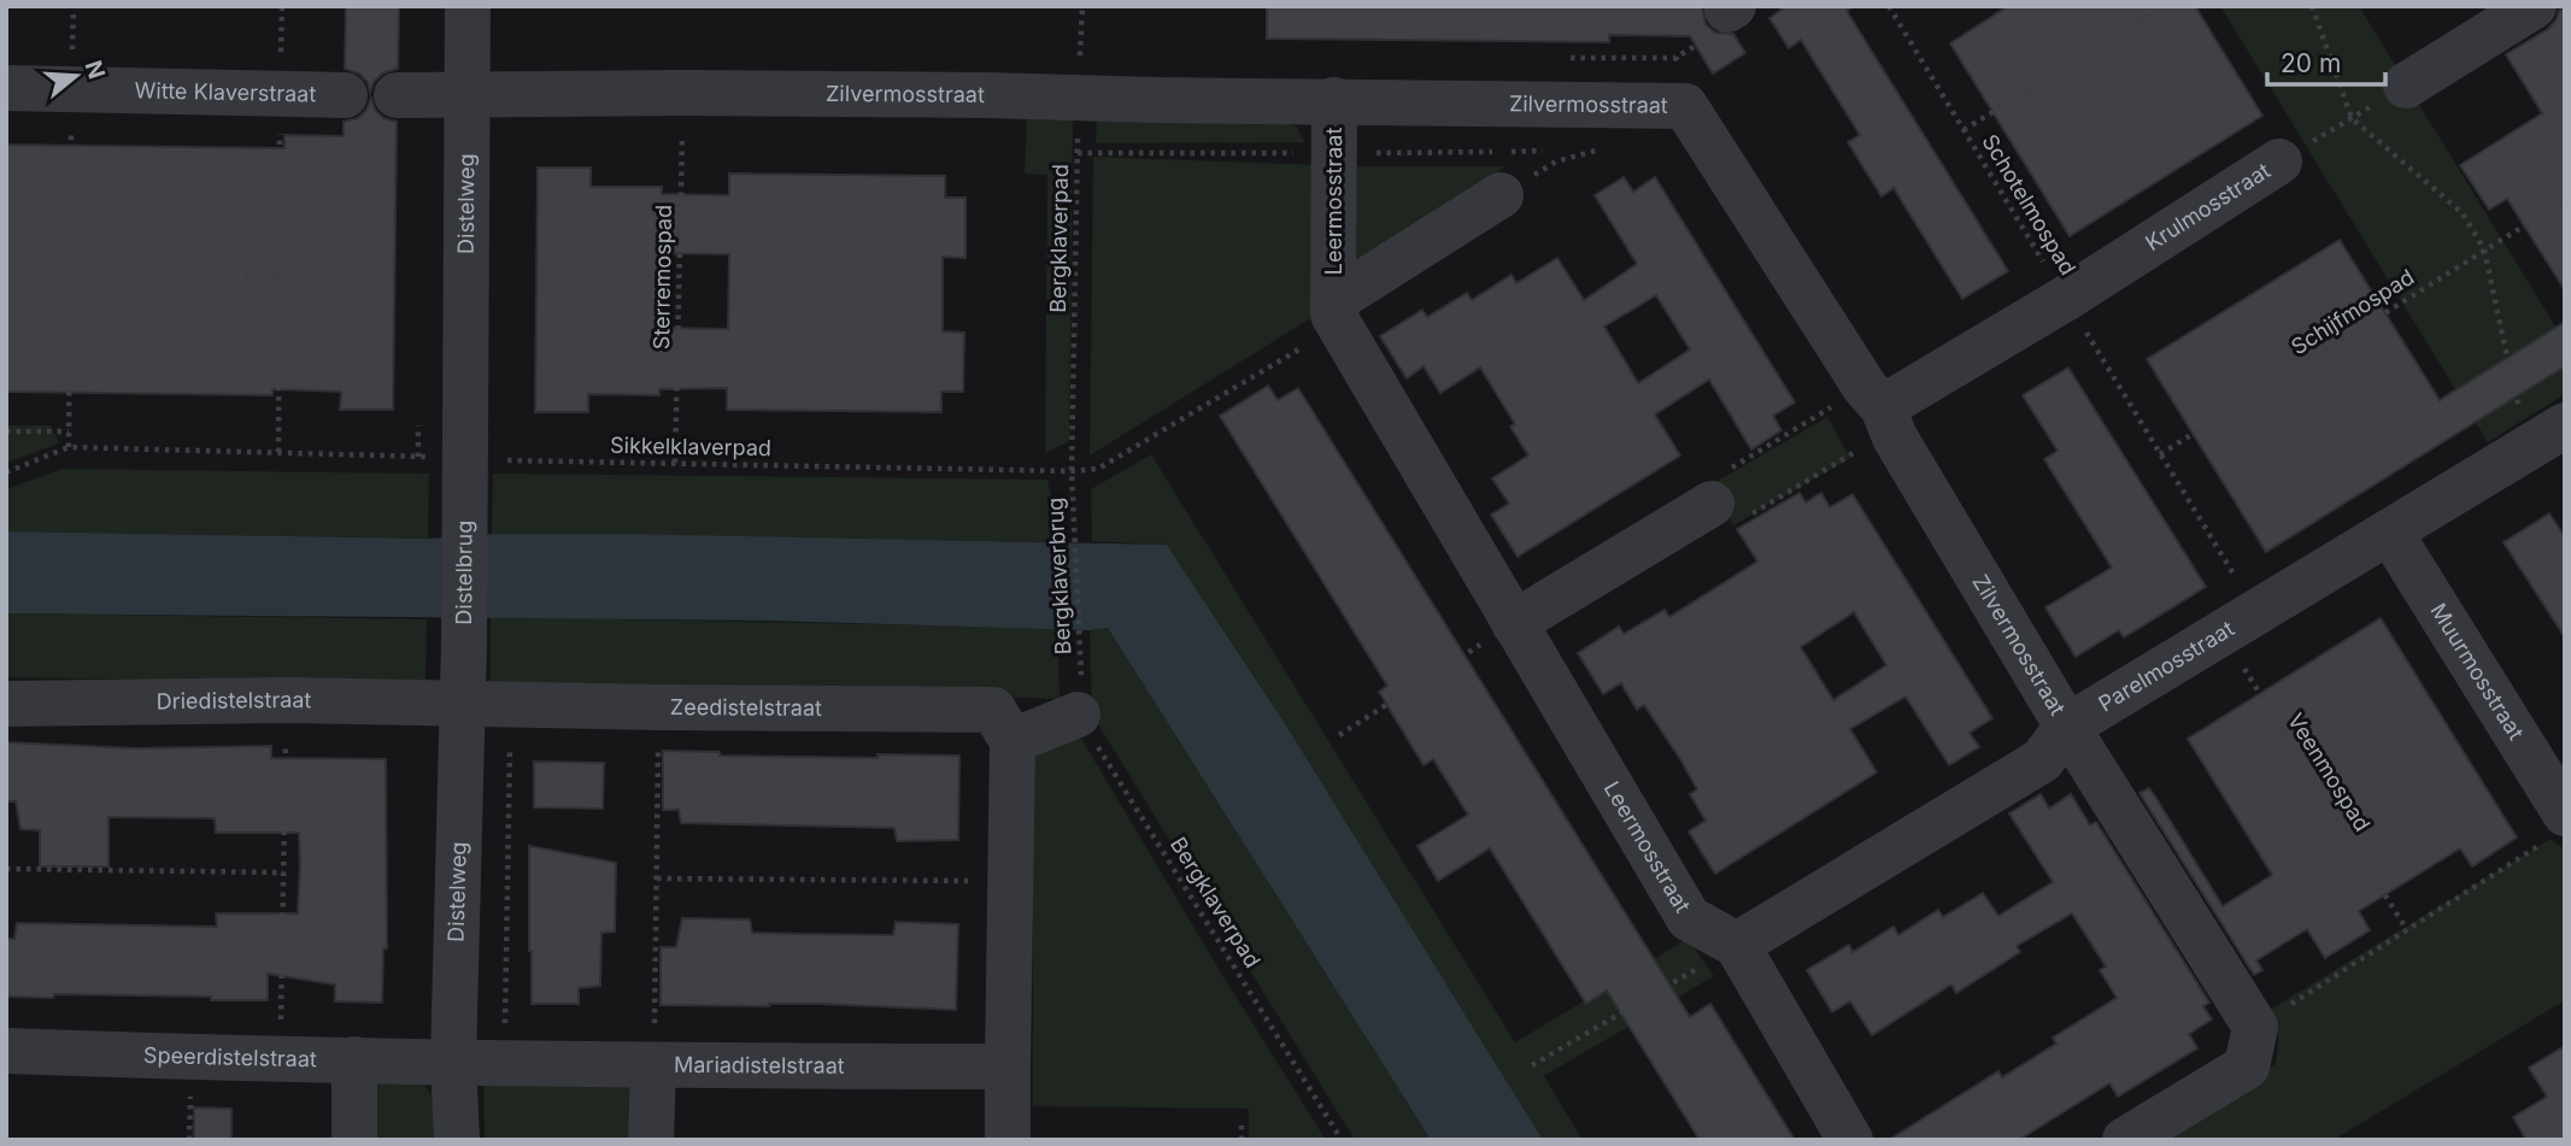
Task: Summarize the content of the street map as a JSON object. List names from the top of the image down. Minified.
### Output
{"streets":{"street":["Witte Klaverstraat","Zilvermosstraat","Leermosstraat","Distelweg","Krulmosstraat","Distelbrug","Parelmosstraat","Muurmosstraat","Driedistelstraat","Zeedistelstraat","Speerdistelstraat","Mariadistelstraat"],"path":["Schotelmospad","Bergklaverpad","Sterremospad","Schijfmospad","Sikkelklaverpad","Bergklaverbrug","Veenmospad"]},"crossings":[["Zilvermosstraat","Leermosstraat"],["Zilvermosstraat","Distelweg"],["Zilvermosstraat","Krulmosstraat"],["Zilvermosstraat","Bergklaverpad"],["Zilvermosstraat","Sterremospad"],["Zilvermosstraat","Parelmosstraat"],["Leermosstraat","Sikkelklaverpad"],["Leermosstraat","Parelmosstraat"],["Distelweg","Sikkelklaverpad"],["Distelweg","Distelbrug"],["Distelweg","Driedistelstraat"],["Distelweg","Zeedistelstraat"],["Distelweg","Speerdistelstraat"],["Distelweg","Mariadistelstraat"],["Schotelmospad","Krulmosstraat"],["Bergklaverpad","Sikkelklaverpad"],["Bergklaverpad","Bergklaverbrug"],["Sterremospad","Sikkelklaverpad"],["Sikkelklaverpad","Bergklaverbrug"],["Parelmosstraat","Muurmosstraat"],["Parelmosstraat","Veenmospad"],["Driedistelstraat","Zeedistelstraat"],["Speerdistelstraat","Mariadistelstraat"]],"scale_bar":"20 m","north":"right"}
